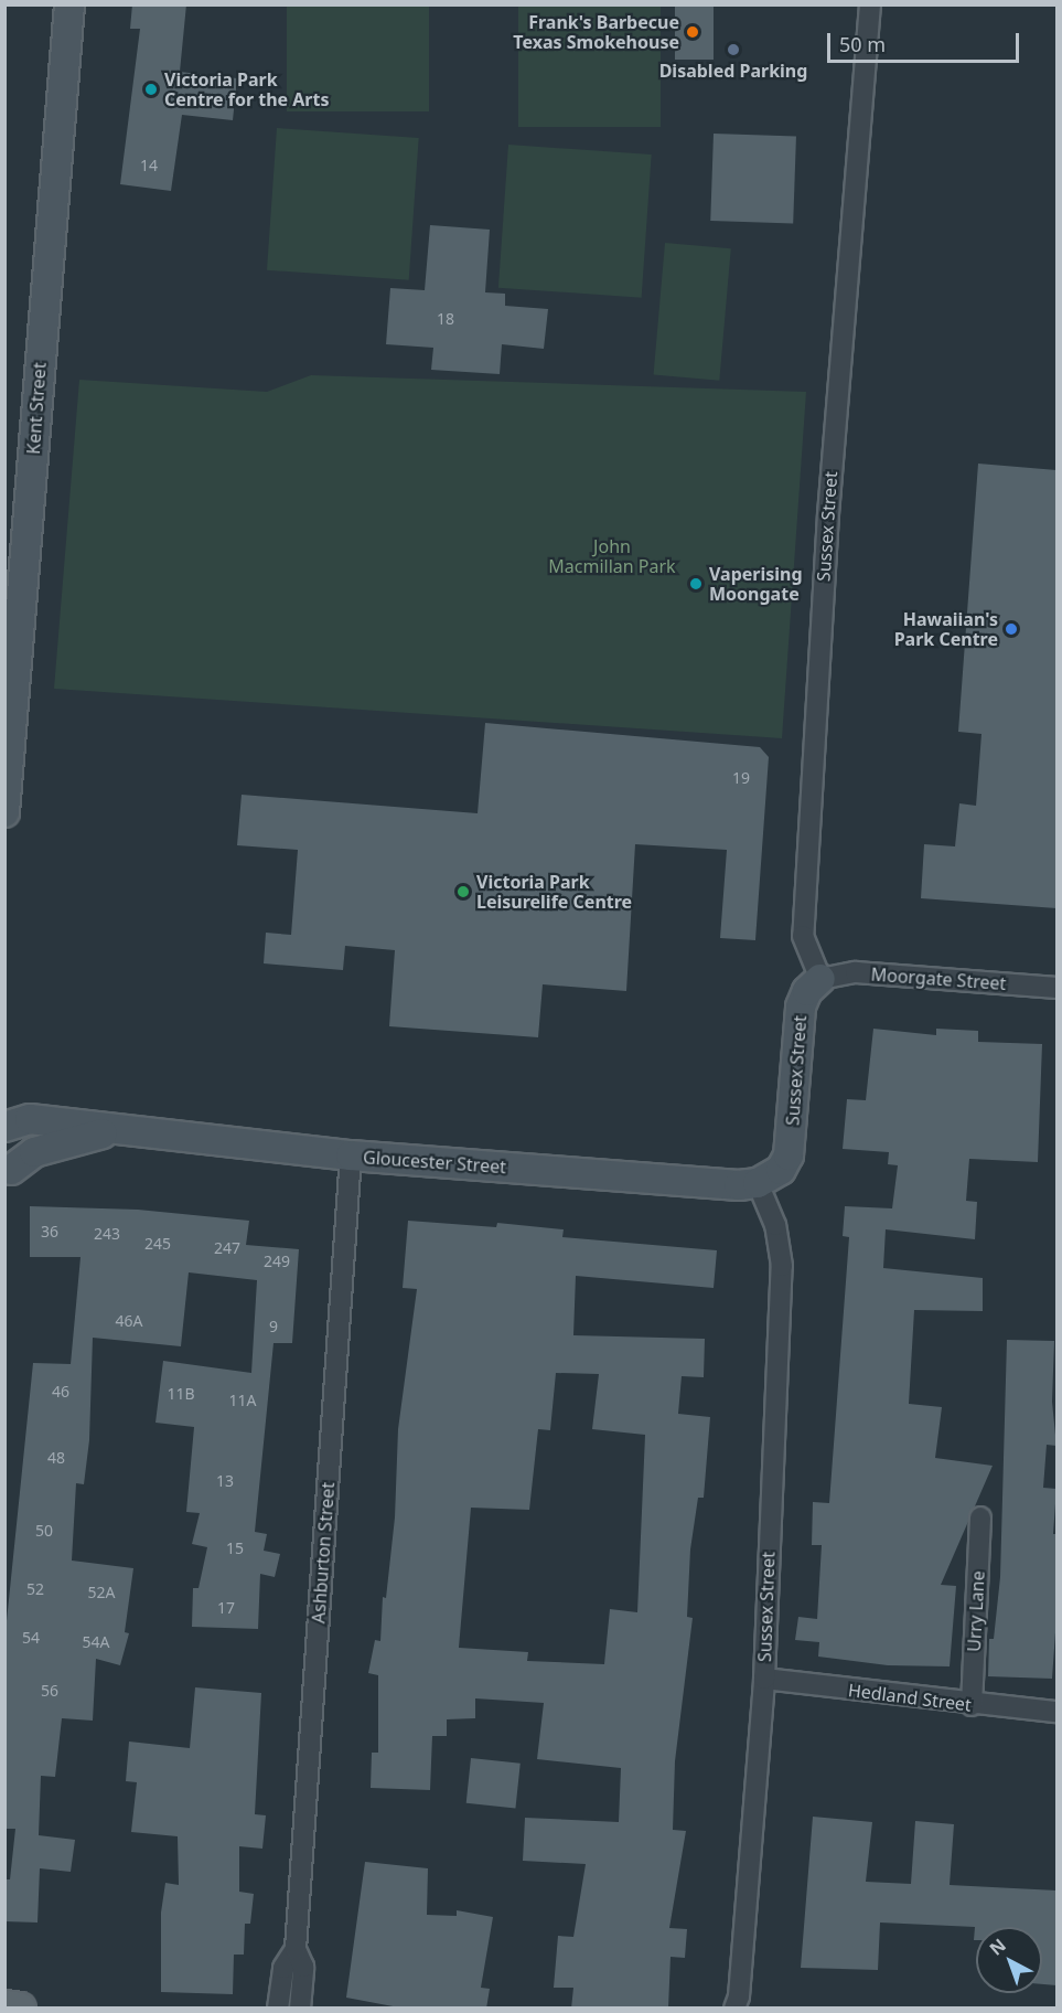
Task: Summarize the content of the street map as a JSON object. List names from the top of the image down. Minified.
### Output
{"streets":{"street":["Kent Street","Sussex Street","Moorgate Street","Gloucester Street","Ashburton Street","Urry Lane","Hedland Street"]},"crossings":[["Sussex Street","Moorgate Street"],["Sussex Street","Gloucester Street"],["Sussex Street","Hedland Street"],["Gloucester Street","Ashburton Street"],["Urry Lane","Hedland Street"]],"parks":["John Macmillan Park"],"places":["Frank's Barbecue Texas Smokehouse","Disabled Parking","Victoria Park Centre for the Arts","Vaperising Moongate","Hawaiian's Park Centre","Victoria Park Leisurelife Centre"],"house_numbers":["14","18","19","36","243","245","247","249","46A","9","46","11B","11A","48","13","50","15","52","52A","17","54","54A","56"],"scale_bar":"50 m","north":"top left"}
